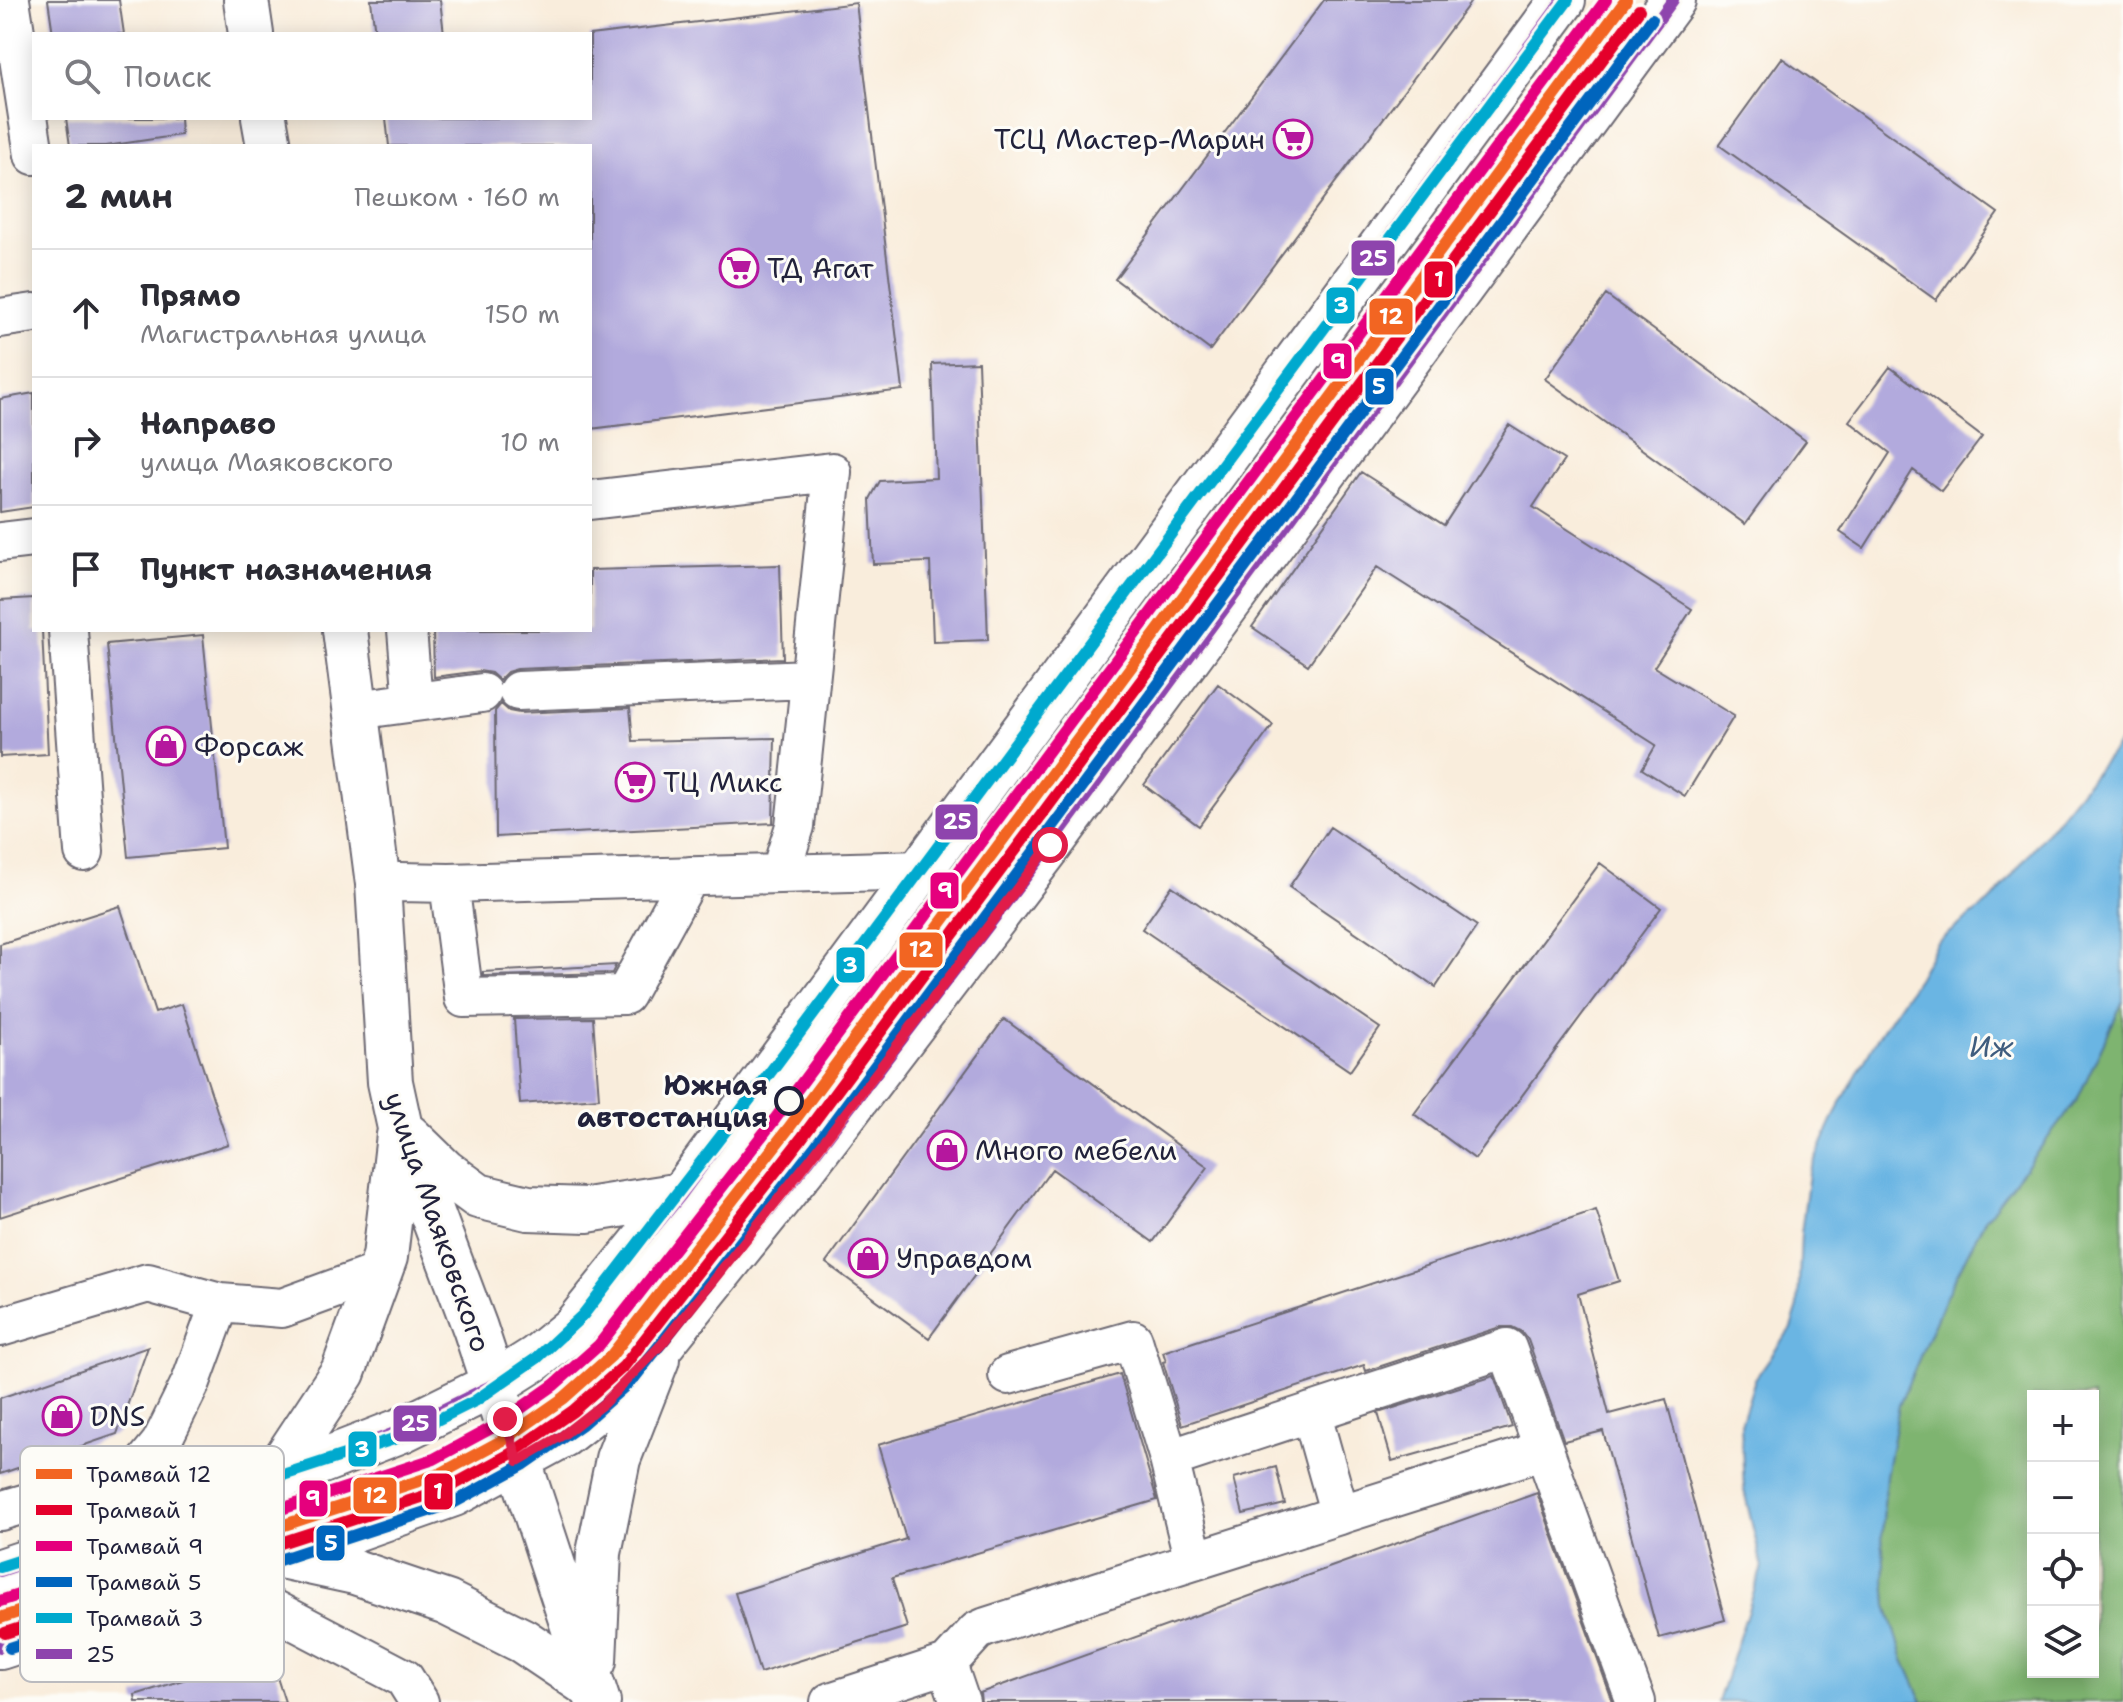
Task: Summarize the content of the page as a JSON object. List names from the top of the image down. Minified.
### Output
{"streets":{"main road":["улица Маяковского"]},"water":["Иж"],"places":{"supermarket":["ТСЦ Мастер-Марин","ТД Агат","ТЦ Микс"],"shop":["Форсаж","Много мебели","Управдом","DNS"],"other":["Южная автостанция"]},"lines":["tram line 12","tram line 9","tram line 3","transit line 25","tram line 1","tram line 5"],"legend":["Трамвай 12","Трамвай 1","Трамвай 9","Трамвай 5","Трамвай 3","25"],"page":{"search":"Поиск","heading":["2 мин","Пешком · 160 m"],"list":[["Прямо","Магистральная улица","150 m"],["Направо","улица Маяковского","10 m"],"Пункт назначения"],"map_buttons":["+","−"]}}
